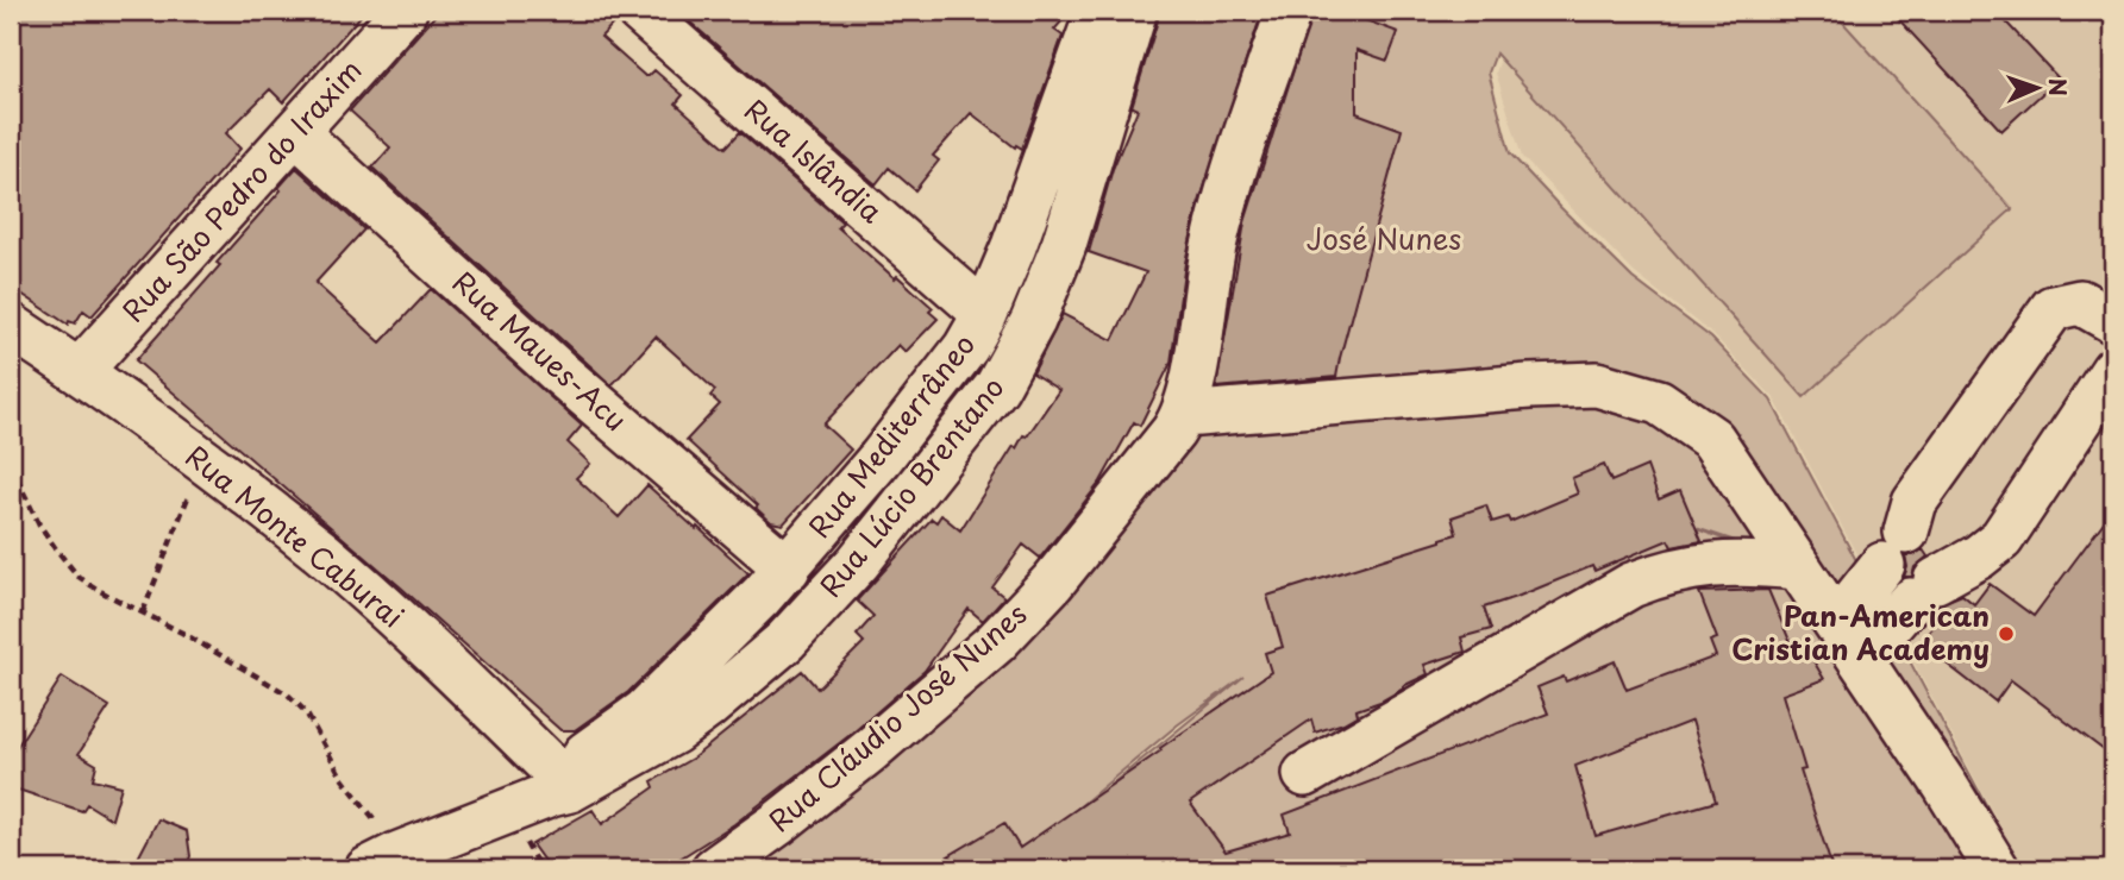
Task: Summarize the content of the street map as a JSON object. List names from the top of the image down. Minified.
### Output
{"streets":{"street":["Rua Islândia","Rua São Pedro do Iraxim","Rua Maues-Acu","Rua Mediterrâneo","Rua Lúcio Brentano","Rua Monte Caburai","Rua Cláudio José Nunes"]},"crossings":[["Rua Islândia","Rua Mediterrâneo"],["Rua São Pedro do Iraxim","Rua Maues-Acu"],["Rua São Pedro do Iraxim","Rua Monte Caburai"],["Rua Maues-Acu","Rua Mediterrâneo"],["Rua Mediterrâneo","Rua Lúcio Brentano"],["Rua Mediterrâneo","Rua Monte Caburai"],["Rua Lúcio Brentano","Rua Monte Caburai"]],"parks":["José Nunes"],"places":["Pan-American Cristian Academy"],"north":"right"}
